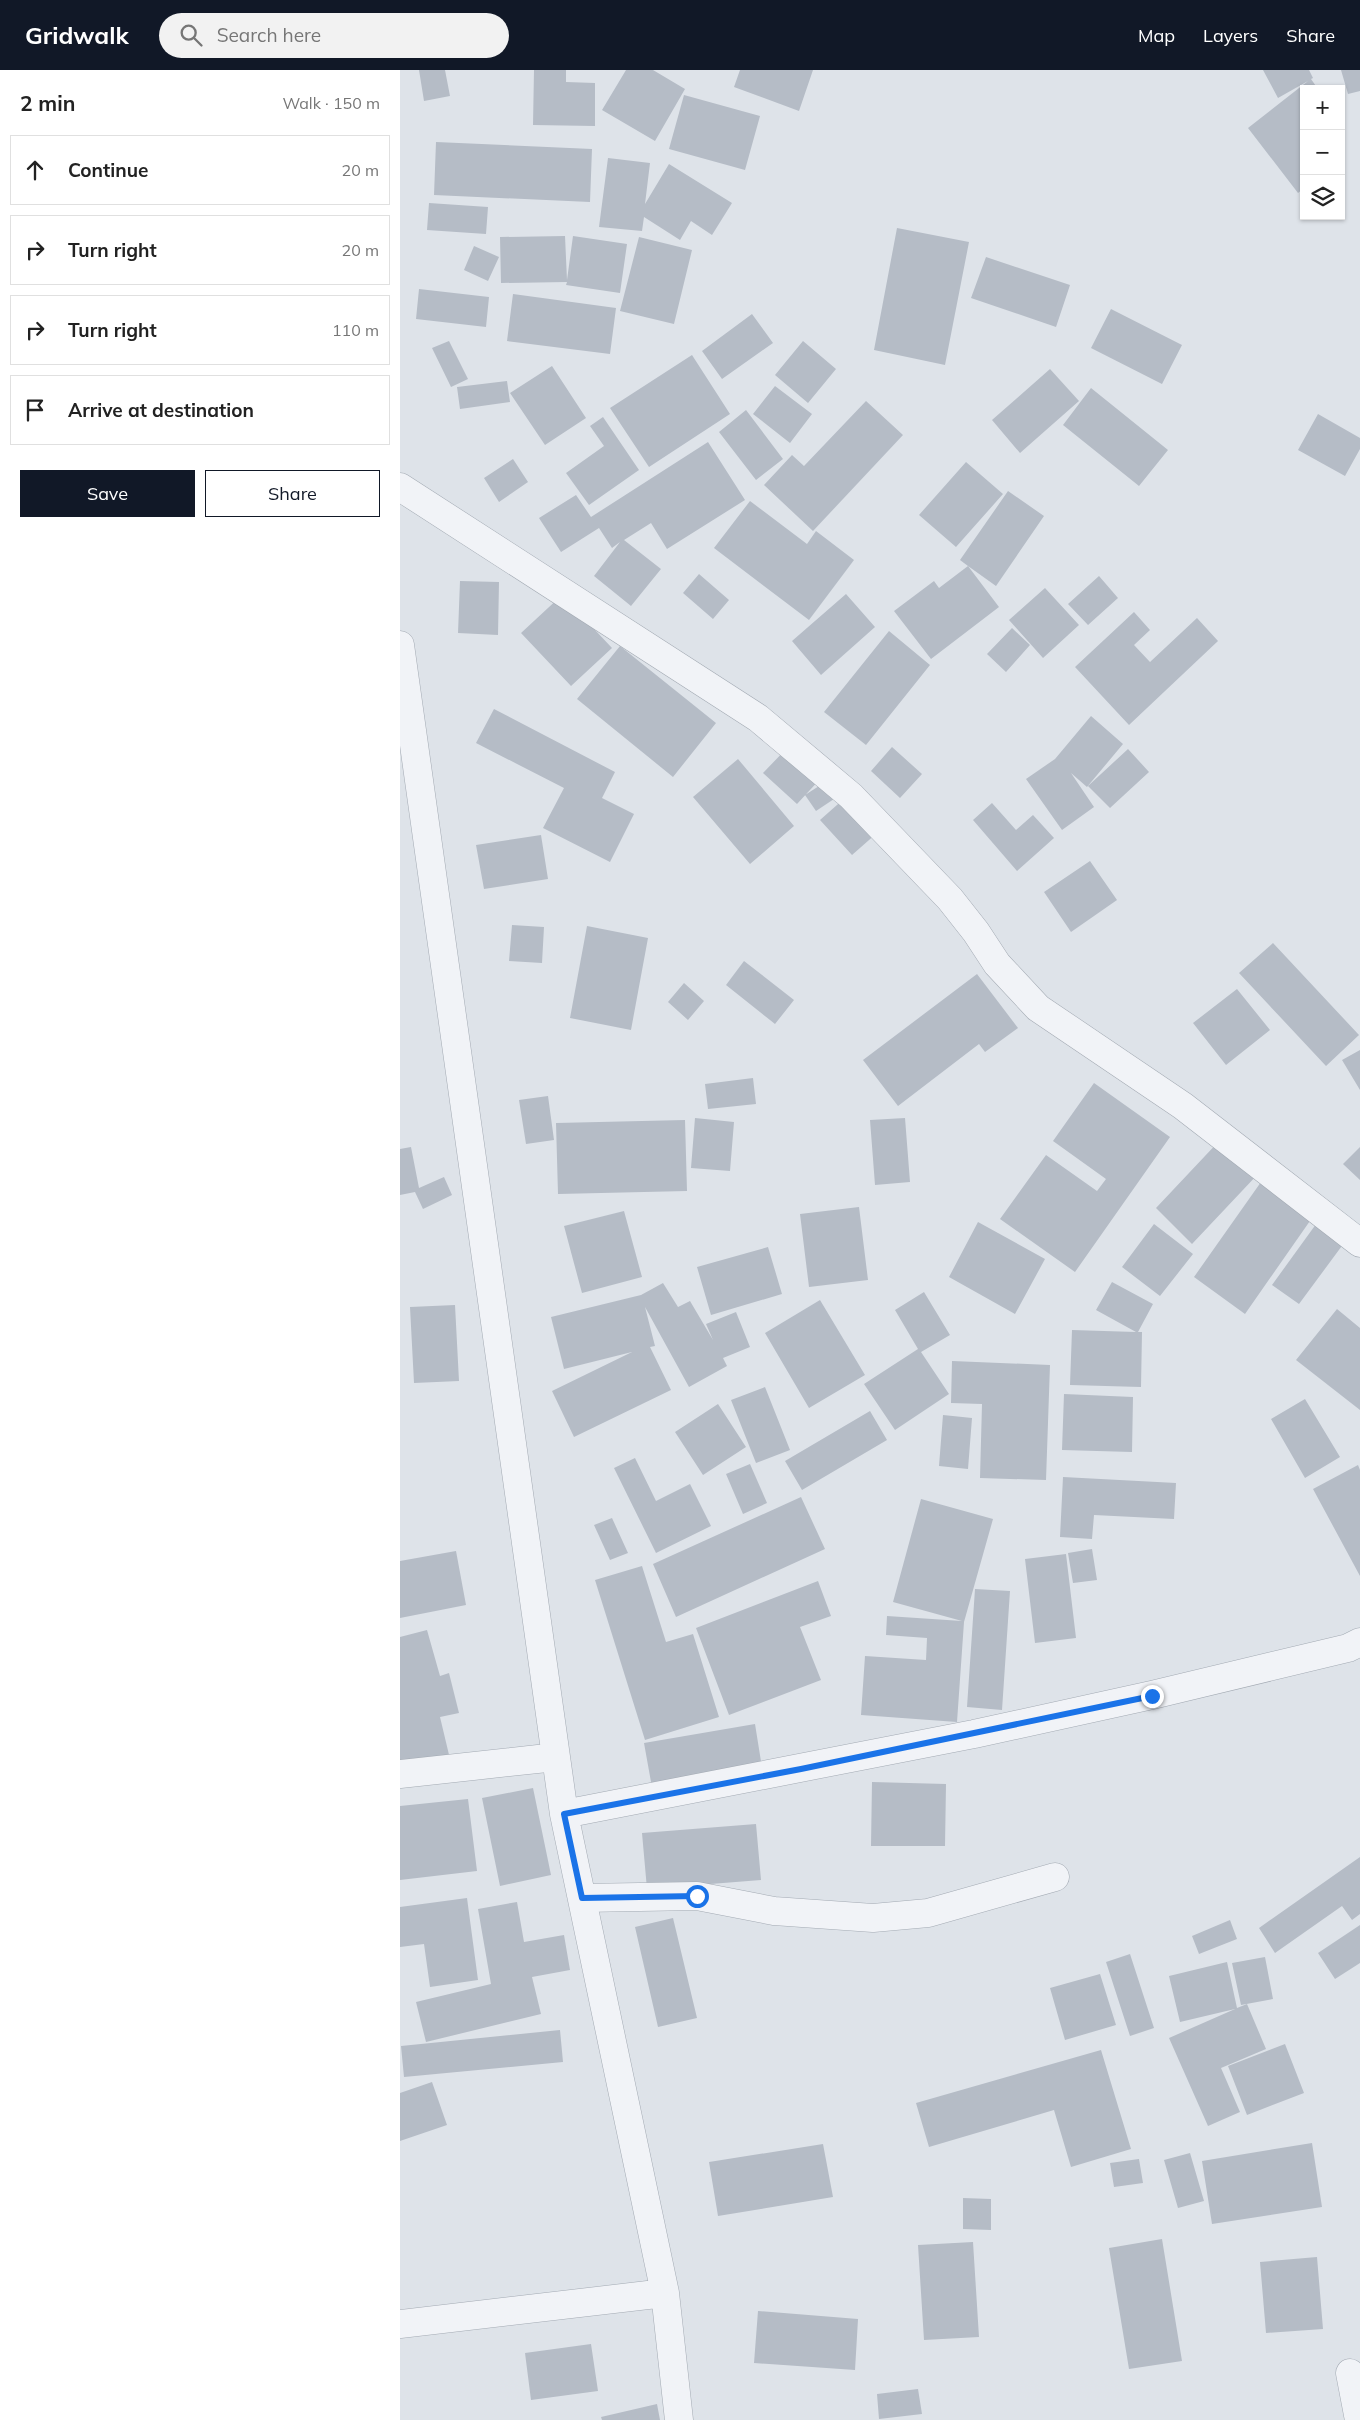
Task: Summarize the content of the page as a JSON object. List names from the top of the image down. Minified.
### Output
{"page":{"header":"Gridwalk","search":"Search here","nav":["Map","Layers","Share"],"heading":["2 min","Walk · 150 m"],"map_buttons":["+","−"],"list":[["Continue","20 m"],["Turn right","20 m"],["Turn right","110 m"],"Arrive at destination"],"buttons":["Save","Share"]}}
